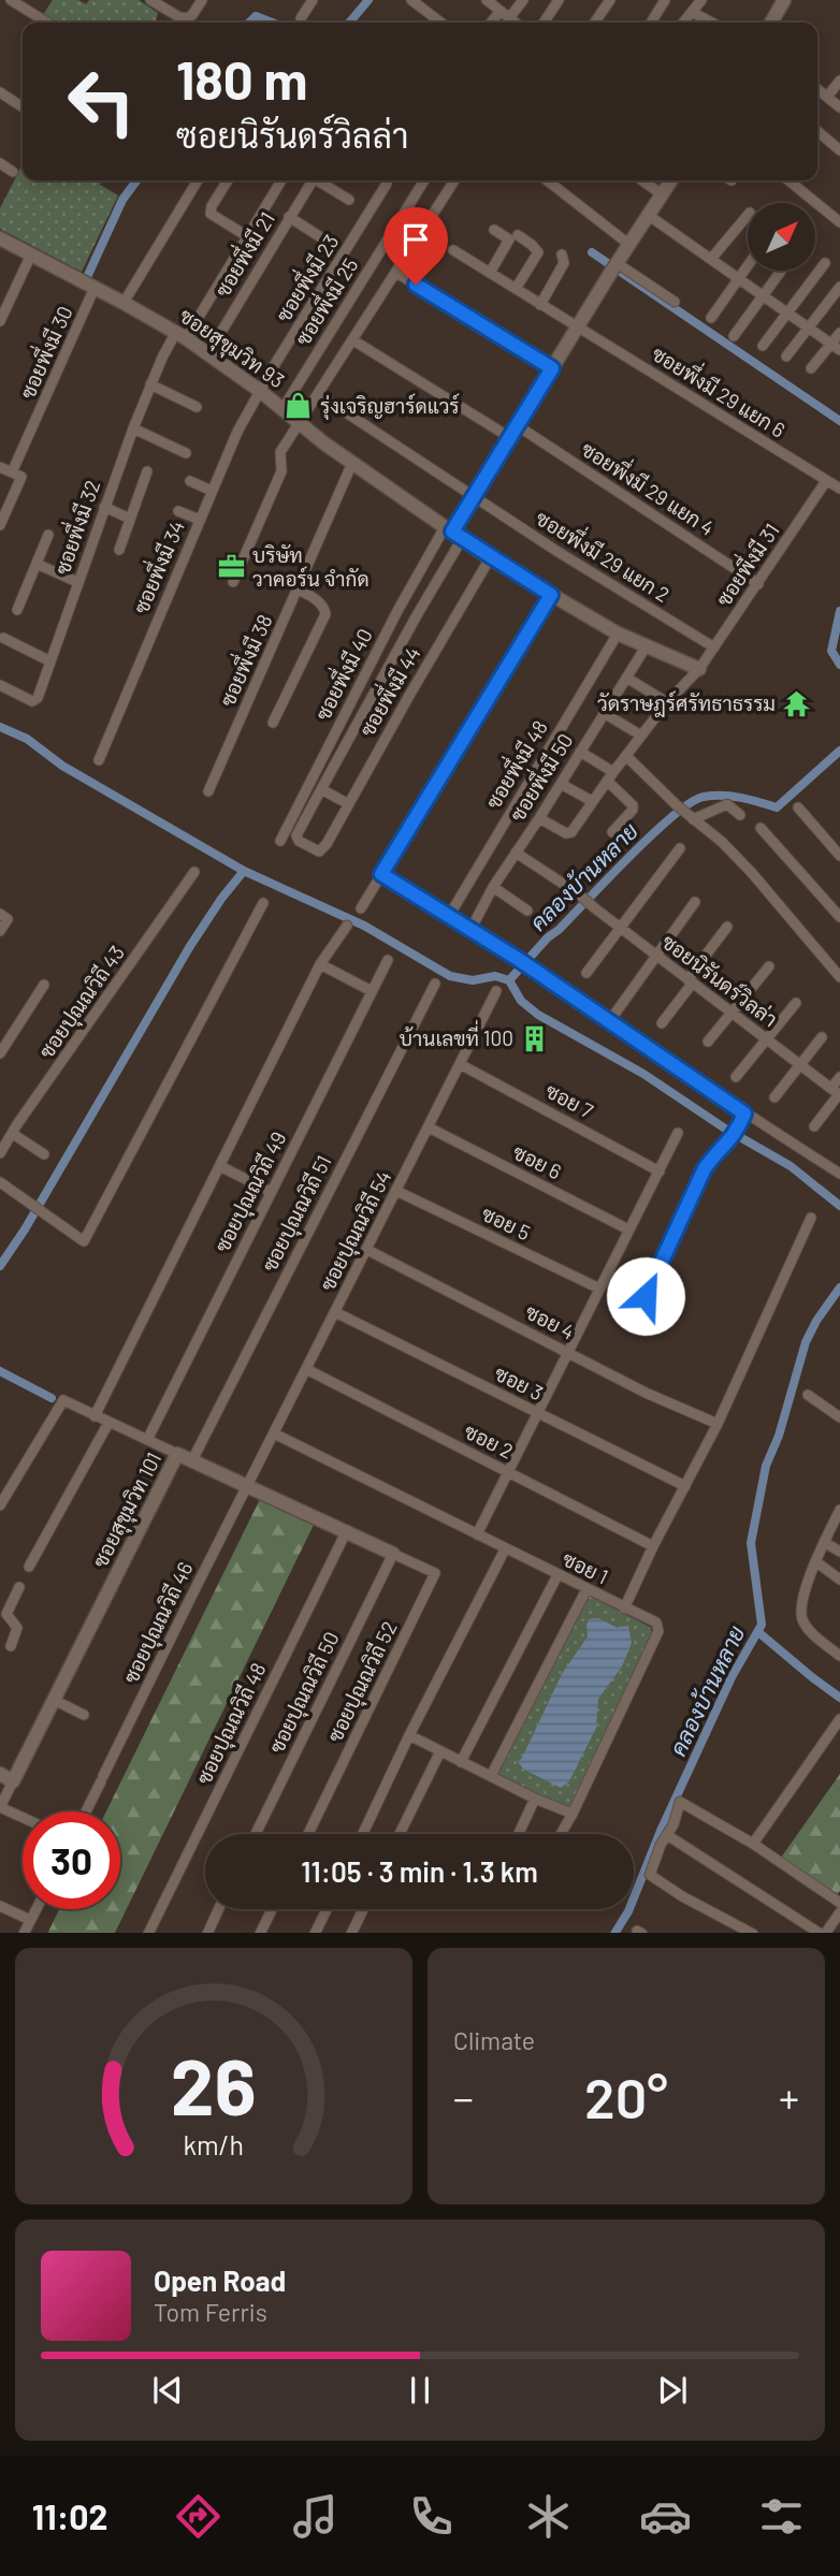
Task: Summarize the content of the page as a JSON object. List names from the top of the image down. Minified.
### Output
{"streets":{"street":["ซอยพึ่งมี 21","ซอยพึ่งมี 23","ซอยพึ่งมี 25","ซอยสุขุมวิท 93","ซอยพึ่งมี 30","ซอยพึ่งมี 29 แยก 6","ซอยพึ่งมี 29 แยก 4","ซอยพึ่งมี 32","ซอยพึ่งมี 29 แยก 2","ซอยพึ่งมี 31","ซอยพึ่งมี 34","ซอยพึ่งมี 38","ซอยพึ่งมี 40","ซอยพึ่งมี 44","ซอยพึ่งมี 48","ซอยพึ่งมี 50","ซอยนิรันดร์วิลล่า","ซอยปุณณวิถี 43","ซอย 7","ซอย 6","ซอยปุณณวิถี 49","ซอยปุณณวิถี 51","ซอย 5","ซอยปุณณวิถี 54","ซอย 4","ซอย 3","ซอย 2","ซอยสุขุมวิท 101","ซอย 1","ซอยปุณณวิถี 46","ซอยปุณณวิถี 52","ซอยปุณณวิถี 50","ซอยปุณณวิถี 48"]},"crossings":[["ซอยพึ่งมี 21","ซอยสุขุมวิท 93"],["ซอยพึ่งมี 23","ซอยสุขุมวิท 93"],["ซอยพึ่งมี 23","ซอยพึ่งมี 34"],["ซอยพึ่งมี 25","ซอยสุขุมวิท 93"],["ซอยสุขุมวิท 93","ซอยพึ่งมี 30"],["ซอยสุขุมวิท 93","ซอยพึ่งมี 32"],["ซอยสุขุมวิท 93","ซอยพึ่งมี 31"],["ซอยสุขุมวิท 93","ซอยพึ่งมี 34"],["ซอยสุขุมวิท 93","ซอยพึ่งมี 38"],["ซอยสุขุมวิท 93","ซอยพึ่งมี 40"],["ซอยสุขุมวิท 93","ซอยพึ่งมี 44"],["ซอยสุขุมวิท 93","ซอยพึ่งมี 48"],["ซอยสุขุมวิท 93","ซอยพึ่งมี 50"],["ซอยพึ่งมี 29 แยก 6","ซอยพึ่งมี 31"],["ซอยพึ่งมี 29 แยก 4","ซอยพึ่งมี 31"],["ซอยพึ่งมี 29 แยก 2","ซอยพึ่งมี 31"],["ซอยพึ่งมี 31","ซอยพึ่งมี 50"],["ซอยพึ่งมี 50","ซอยนิรันดร์วิลล่า"],["ซอย 7","ซอยปุณณวิถี 54"],["ซอย 6","ซอยปุณณวิถี 54"],["ซอยปุณณวิถี 51","ซอยสุขุมวิท 101"],["ซอย 5","ซอยปุณณวิถี 54"],["ซอยปุณณวิถี 54","ซอย 4"],["ซอยปุณณวิถี 54","ซอย 3"],["ซอยปุณณวิถี 54","ซอย 2"],["ซอยปุณณวิถี 54","ซอยสุขุมวิท 101"],["ซอยปุณณวิถี 54","ซอย 1"],["ซอยปุณณวิถี 54","ซอยปุณณวิถี 46"],["ซอยสุขุมวิท 101","ซอยปุณณวิถี 46"],["ซอยสุขุมวิท 101","ซอยปุณณวิถี 52"],["ซอยสุขุมวิท 101","ซอยปุณณวิถี 50"],["ซอยสุขุมวิท 101","ซอยปุณณวิถี 48"],["ซอยปุณณวิถี 52","ซอยปุณณวิถี 50"]],"water":["คลองบ้านหลาย"],"places":{"shop":["รุ่งเจริญฮาร์ดแวร์"],"office":["บริษัท วาคอร์น จำกัด"],"temple":["วัดราษฎร์ศรัทธาธรรม"],"building":["บ้านเลขที่ 100"]},"north":"top right","page":{"turn":["180 m","ซอยนิรันดร์วิลล่า"],"limit":"30","trip":"11:05 · 3 min · 1.3 km","tile":"Climate","heat":["−","20°","+"],"song":["Open Road","Tom Ferris"],"tabs":"11:02","gauge":["26","km/h"]}}
